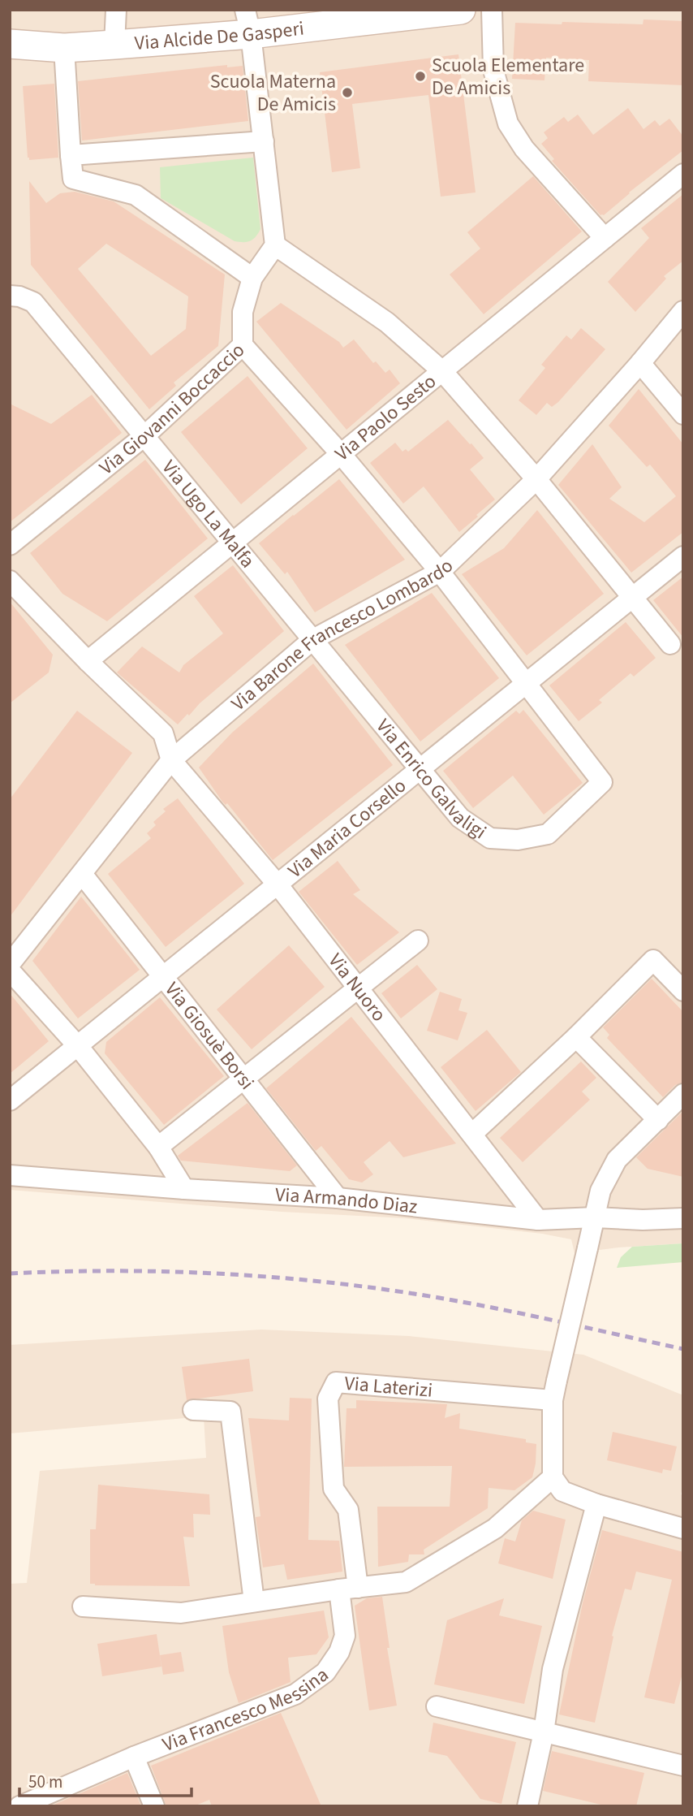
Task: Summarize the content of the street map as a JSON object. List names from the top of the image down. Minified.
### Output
{"streets":{"main road":["Via Alcide De Gasperi"],"street":["Via Giovanni Boccaccio","Via Paolo Sesto","Via Ugo La Malfa","Via Barone Francesco Lombardo","Via Enrico Galvaligi","Via Maria Corsello","Via Nuoro","Via Giosuè Borsi","Via Armando Diaz","Via Laterizi","Via Francesco Messina"]},"crossings":[["Via Giovanni Boccaccio","Via Ugo La Malfa"],["Via Paolo Sesto","Via Ugo La Malfa"],["Via Ugo La Malfa","Via Barone Francesco Lombardo"],["Via Ugo La Malfa","Via Enrico Galvaligi"],["Via Barone Francesco Lombardo","Via Enrico Galvaligi"],["Via Barone Francesco Lombardo","Via Nuoro"],["Via Barone Francesco Lombardo","Via Giosuè Borsi"],["Via Enrico Galvaligi","Via Maria Corsello"],["Via Maria Corsello","Via Nuoro"],["Via Maria Corsello","Via Giosuè Borsi"],["Via Nuoro","Via Armando Diaz"],["Via Giosuè Borsi","Via Armando Diaz"],["Via Laterizi","Via Francesco Messina"]],"places":["Scuola Elementare De Amicis","Scuola Materna De Amicis"],"scale_bar":"50 m"}
